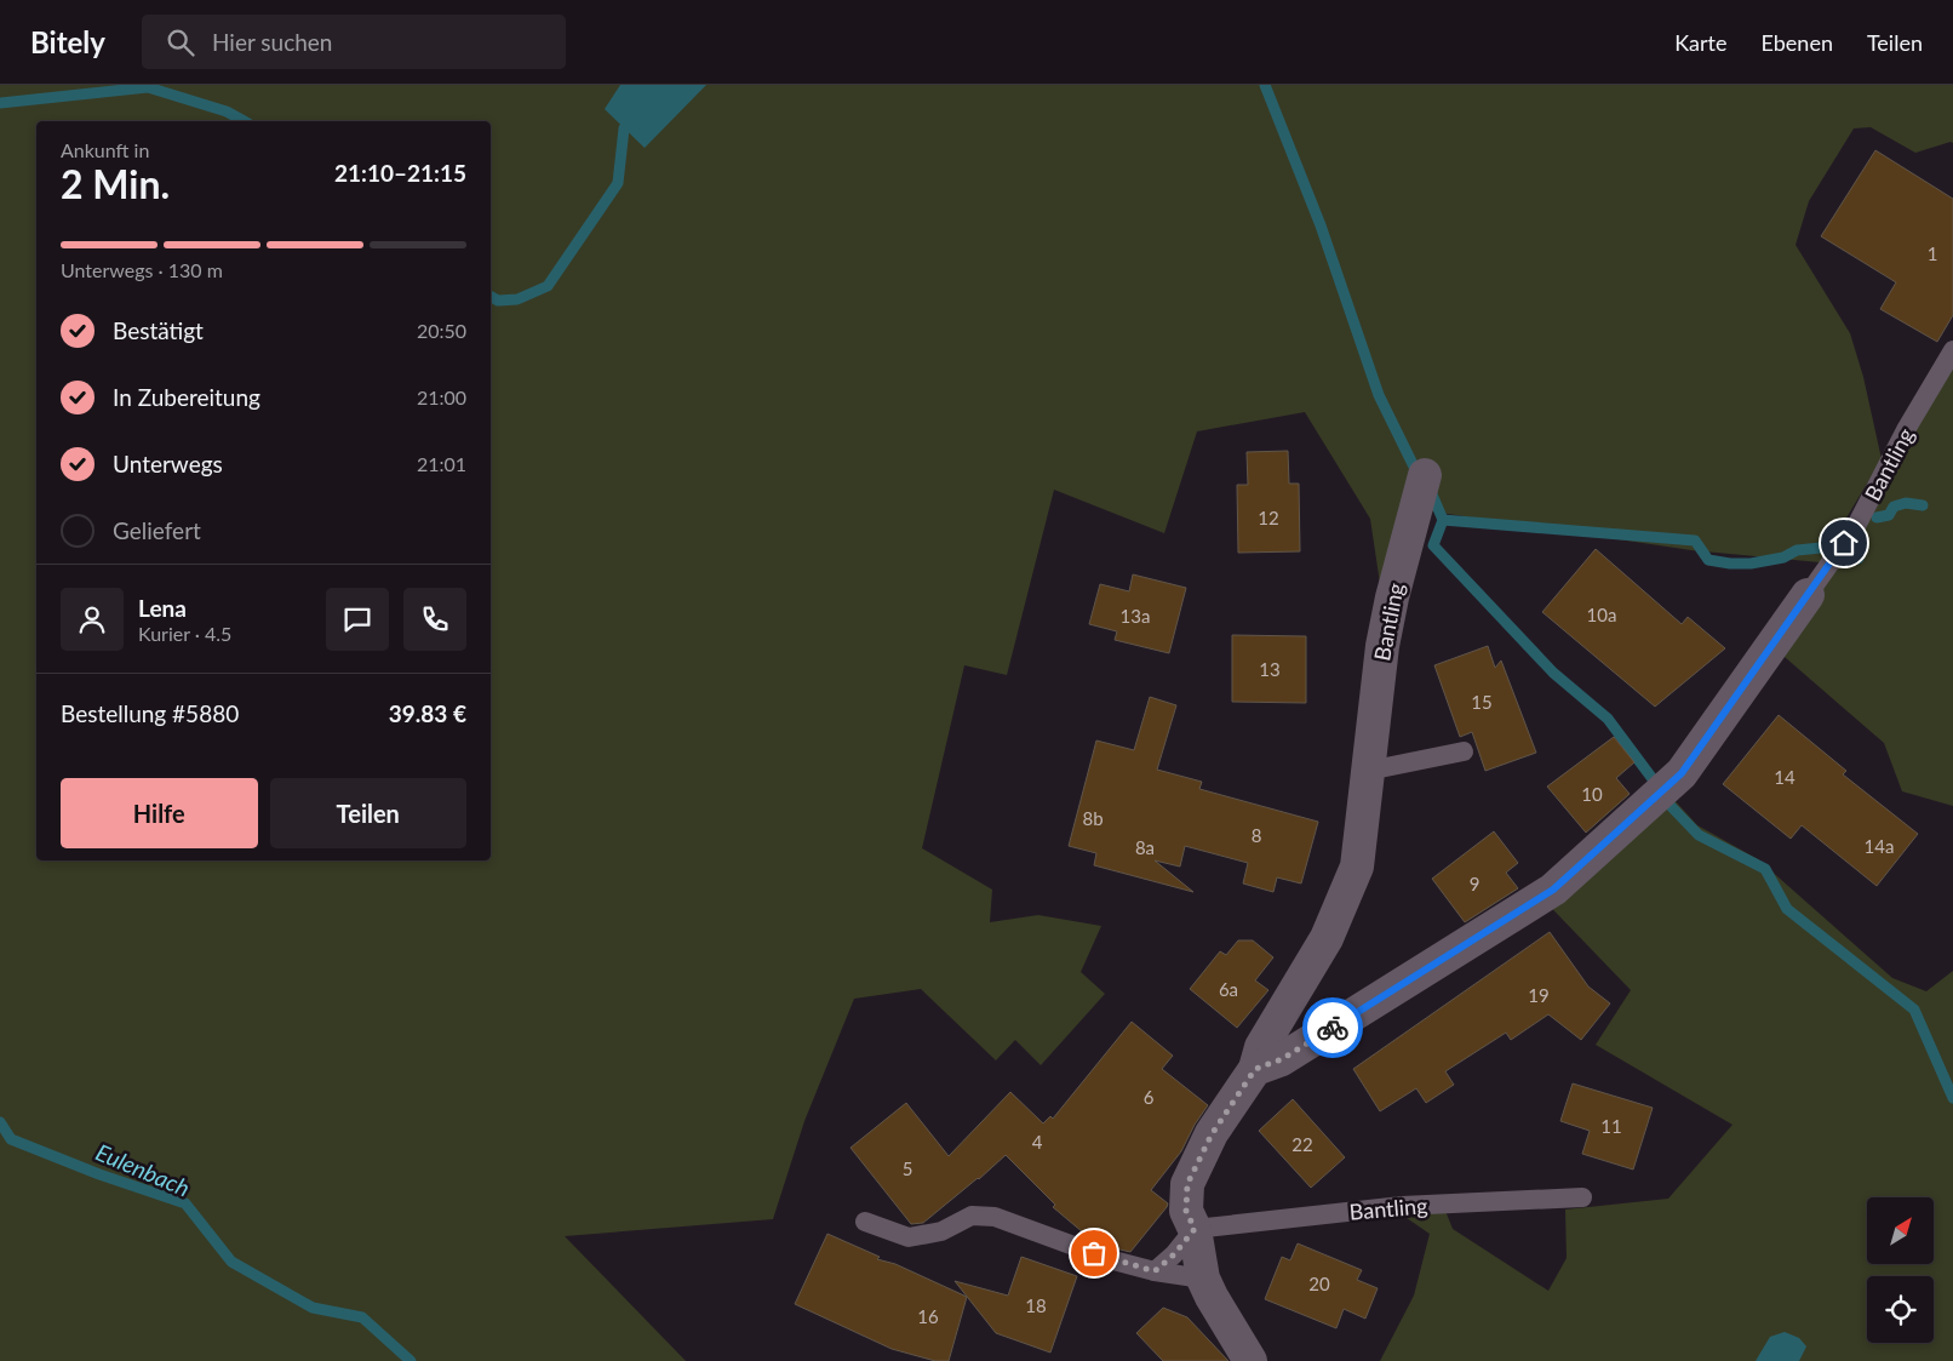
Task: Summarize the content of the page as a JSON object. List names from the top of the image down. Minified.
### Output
{"streets":{"street":["Bantling"]},"water":["Eulenbach"],"house_numbers":["1","12","10a","13a","13","15","14","10","8b","8","14a","8a","9","6a","19","6","11","4","22","5","20","18","16"],"north":"top right","page":{"header":"Bitely","search":"Hier suchen","nav":["Karte","Ebenen","Teilen"],"heading":["2 Min.","Ankunft in","21:10–21:15"],"panel":["Lena","Kurier · 4.5","Bestellung #5880","39.83 €"],"bar":"Unterwegs · 130 m","list":[["Bestätigt","20:50"],["In Zubereitung","21:00"],["Unterwegs","21:01"],"Geliefert"],"buttons":["Hilfe","Teilen"]}}
